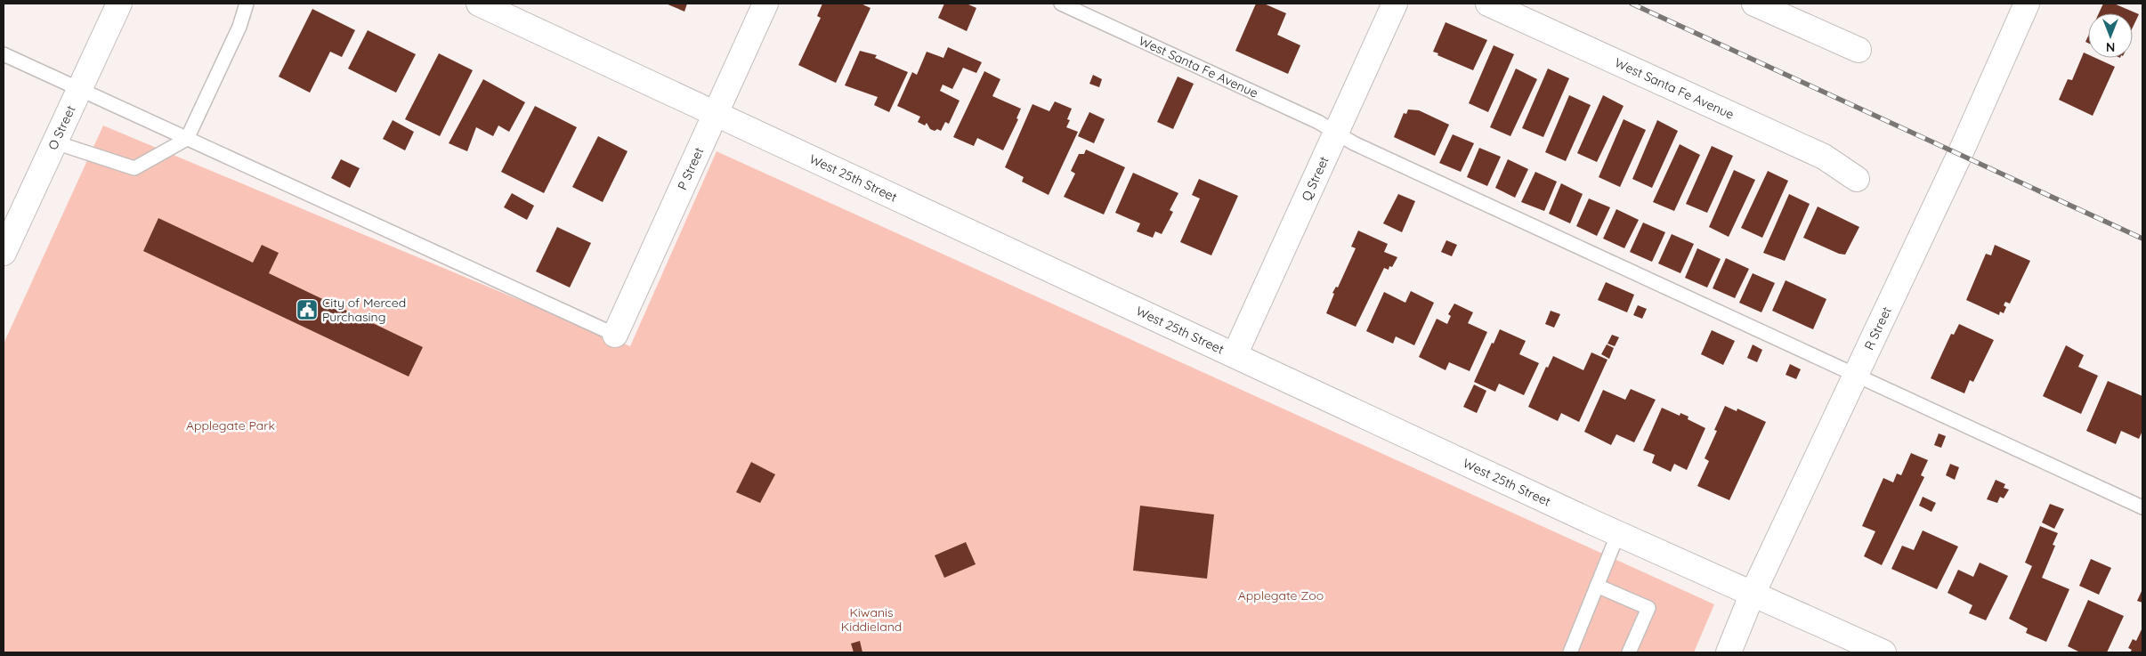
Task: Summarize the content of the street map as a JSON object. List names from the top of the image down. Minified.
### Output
{"streets":{"street":["West Santa Fe Avenue","O Street","P Street","West 25th Street","Q Street","R Street"]},"crossings":[["West Santa Fe Avenue","Q Street"],["West Santa Fe Avenue","R Street"],["P Street","West 25th Street"],["West 25th Street","Q Street"],["West 25th Street","R Street"]],"parks":["Applegate Park","Applegate Zoo","Kiwanis Kiddieland"],"places":{"public building":["City of Merced Purchasing"]},"north":"bottom"}
